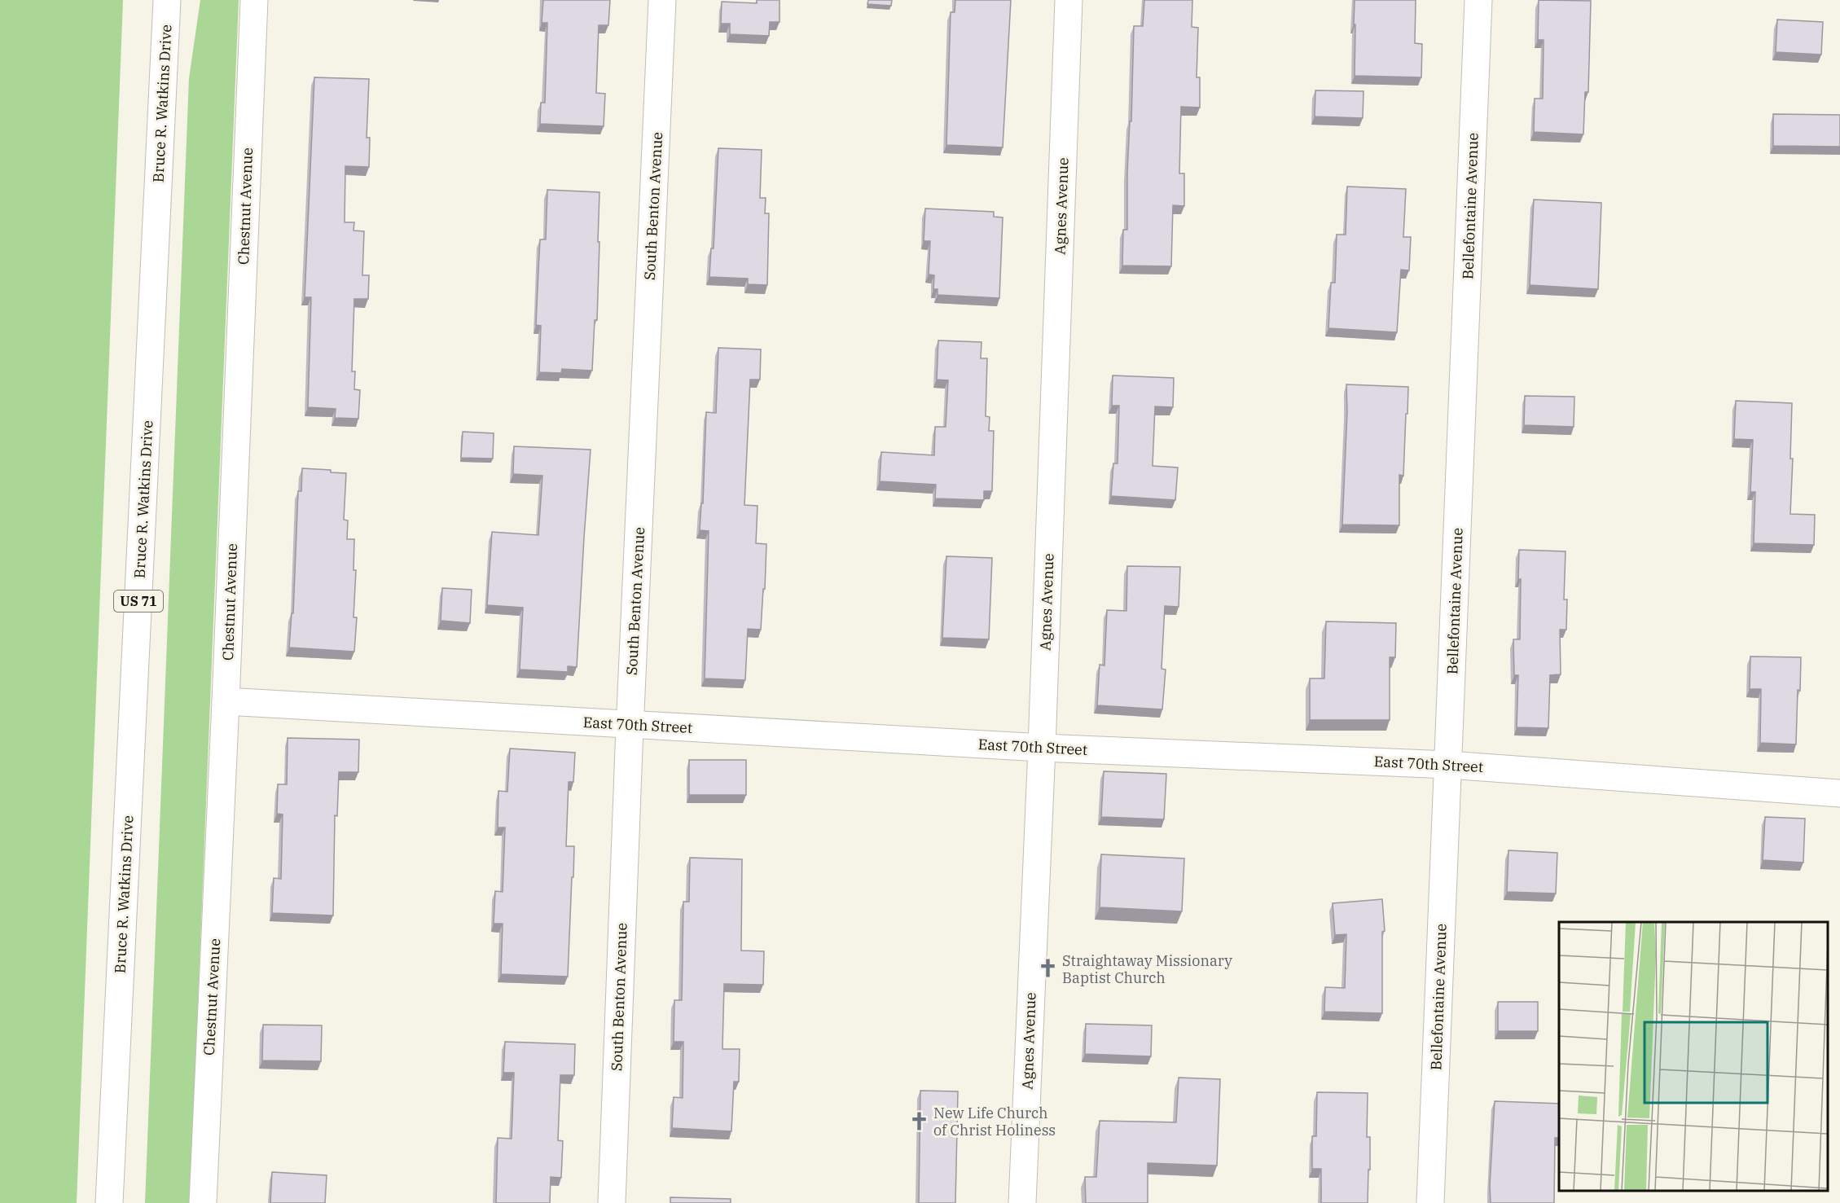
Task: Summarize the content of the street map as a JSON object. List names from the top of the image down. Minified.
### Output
{"streets":{"main road":["Bruce R. Watkins Drive","Chestnut Avenue","South Benton Avenue","Agnes Avenue","Bellefontaine Avenue","US 71","East 70th Street"]},"crossings":[["Chestnut Avenue","East 70th Street"],["South Benton Avenue","East 70th Street"],["Agnes Avenue","East 70th Street"],["Bellefontaine Avenue","East 70th Street"]],"places":{"church":["Straightaway Missionary Baptist Church","New Life Church of Christ Holiness"]}}
